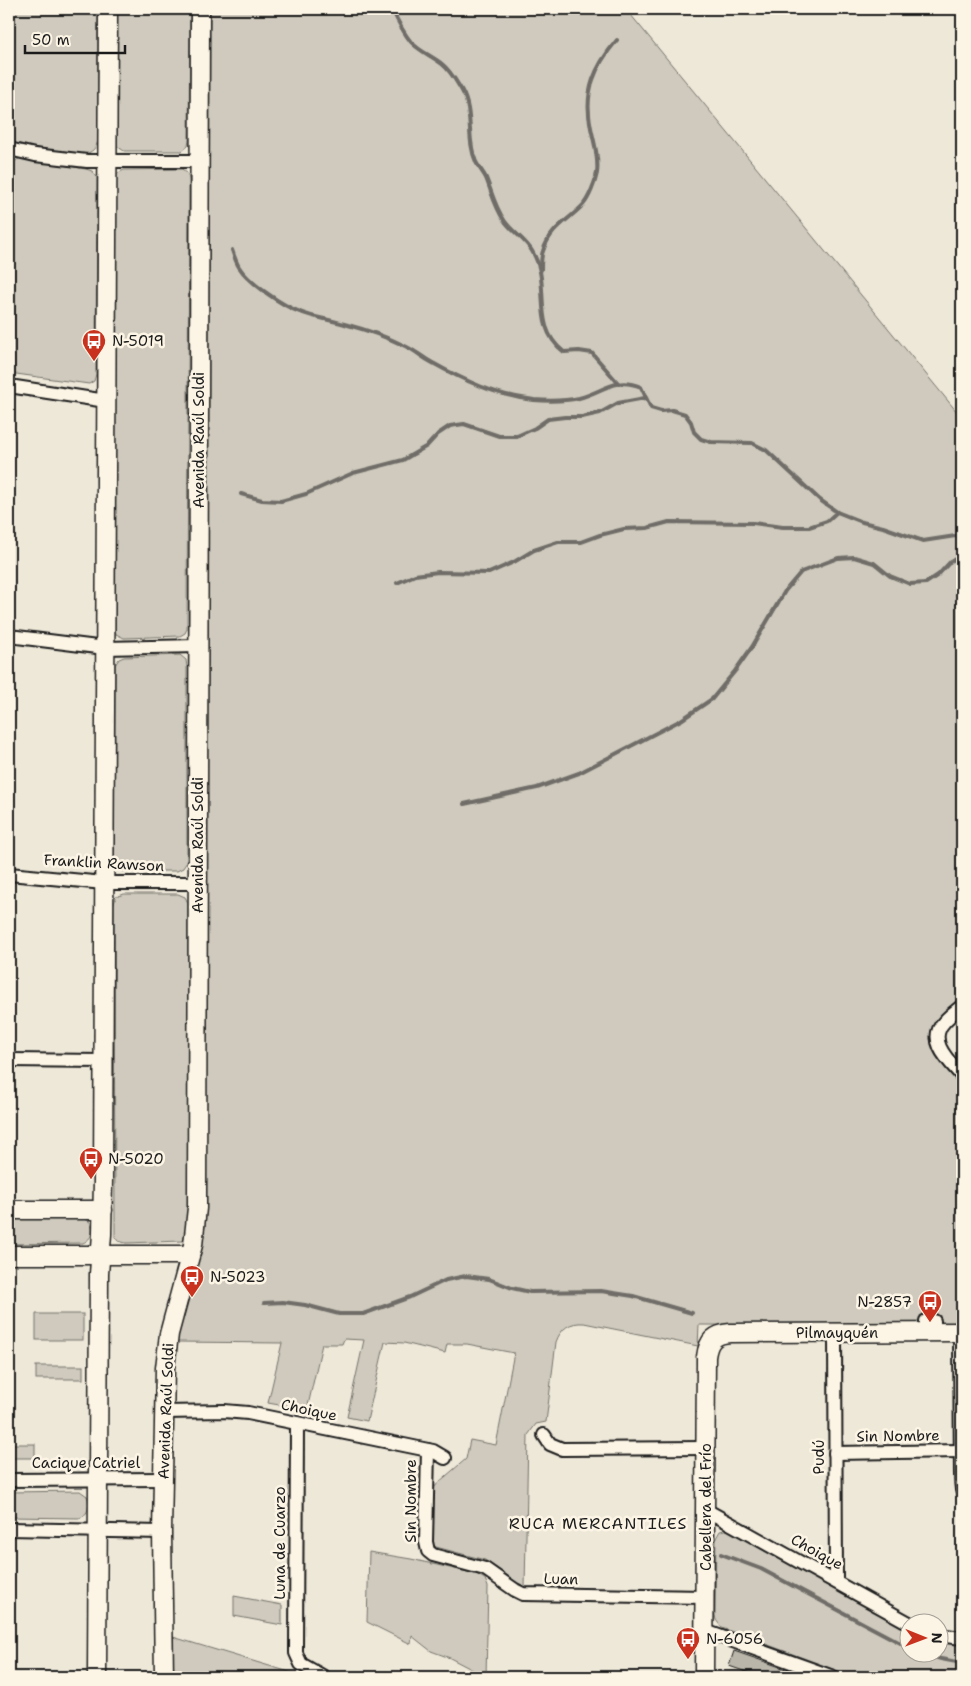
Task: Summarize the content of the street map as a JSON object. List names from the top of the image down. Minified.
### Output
{"streets":{"main road":["Avenida Raúl Soldi","Pilmayquén","Cabellera del Frío"],"street":["Franklin Rawson","Choique","Sin Nombre","Pudú","Cacique Catriel","Luna de Cuarzo","Luan"]},"crossings":[["Avenida Raúl Soldi","Franklin Rawson"],["Avenida Raúl Soldi","Choique"],["Avenida Raúl Soldi","Cacique Catriel"],["Pilmayquén","Pudú"],["Pilmayquén","Cabellera del Frío"],["Choique","Sin Nombre"],["Choique","Pudú"],["Choique","Cabellera del Frío"],["Choique","Luna de Cuarzo"],["Sin Nombre","Pudú"],["Sin Nombre","Luan"],["Cabellera del Frío","Luan"]],"districts":["RUCA MERCANTILES"],"places":{"bus stop":["N-5019","N-5020","N-5023","N-2857","N-6056"]},"scale_bar":"50 m","north":"right"}
